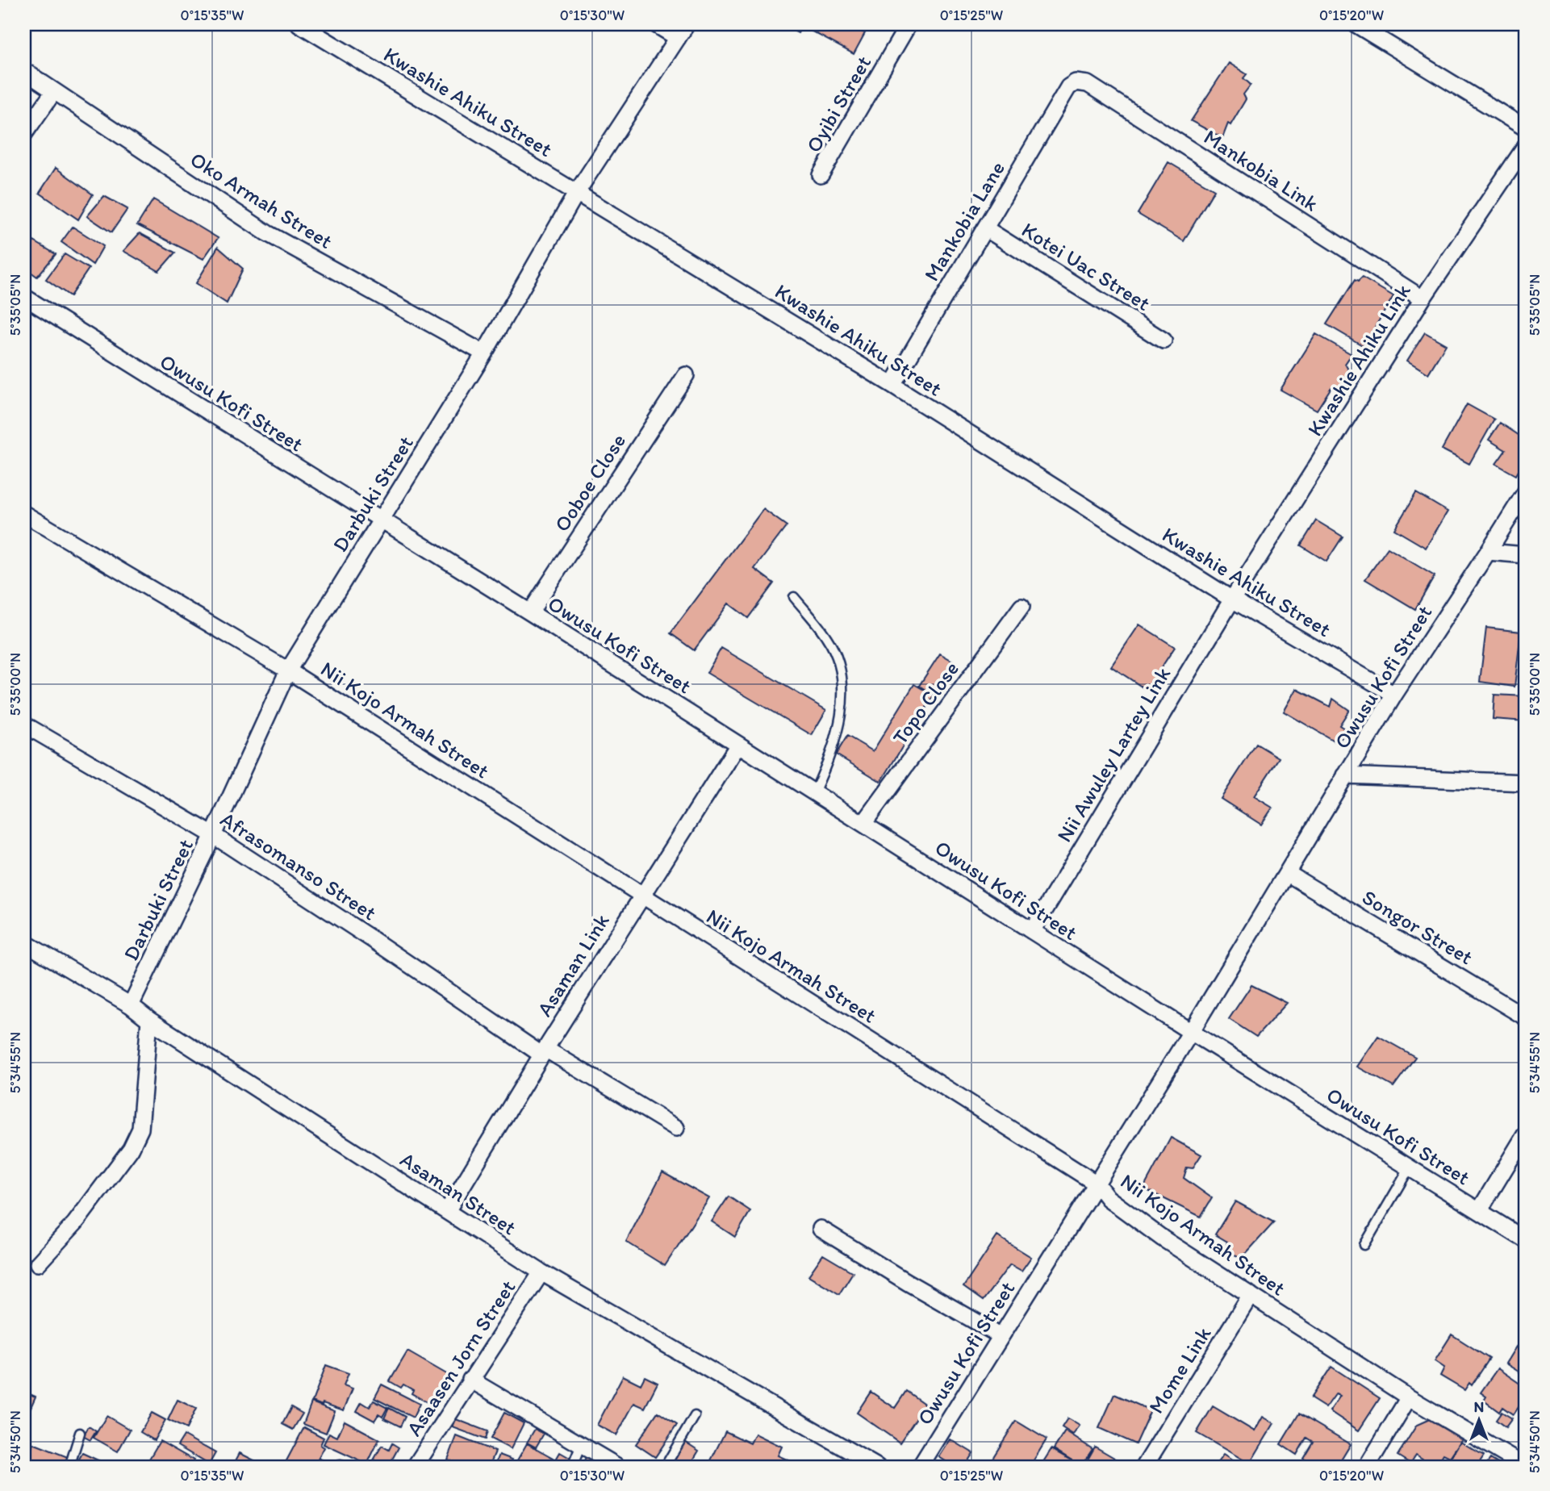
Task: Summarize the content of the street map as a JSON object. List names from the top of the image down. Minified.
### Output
{"streets":{"street":["Kwashie Ahiku Street","Oyibi Street","Mankobia Link","Oko Armah Street","Mankobia Lane","Kotei Uac Street","Kwashie Ahiku Link","Owusu Kofi Street","Ooboe Close","Darbuki Street","Topo Close","Nii Kojo Armah Street","Nii Awuley Lartey Link","Afrasomanso Street","Songor Street","Asaman Link","Asaman Street","Asaasen Jorn Street","Mome Link"]},"crossings":[["Kwashie Ahiku Street","Mankobia Lane"],["Kwashie Ahiku Street","Kwashie Ahiku Link"],["Kwashie Ahiku Street","Owusu Kofi Street"],["Kwashie Ahiku Street","Darbuki Street"],["Kwashie Ahiku Street","Nii Awuley Lartey Link"],["Mankobia Link","Mankobia Lane"],["Mankobia Link","Kwashie Ahiku Link"],["Oko Armah Street","Darbuki Street"],["Mankobia Lane","Kotei Uac Street"],["Kwashie Ahiku Link","Nii Awuley Lartey Link"],["Owusu Kofi Street","Ooboe Close"],["Owusu Kofi Street","Darbuki Street"],["Owusu Kofi Street","Topo Close"],["Owusu Kofi Street","Nii Kojo Armah Street"],["Owusu Kofi Street","Nii Awuley Lartey Link"],["Owusu Kofi Street","Songor Street"],["Owusu Kofi Street","Asaman Link"],["Darbuki Street","Nii Kojo Armah Street"],["Darbuki Street","Afrasomanso Street"],["Darbuki Street","Asaman Street"],["Nii Kojo Armah Street","Asaman Link"],["Nii Kojo Armah Street","Mome Link"],["Afrasomanso Street","Asaman Link"],["Asaman Link","Asaman Street"],["Asaman Street","Asaasen Jorn Street"]],"north":"top","coordinates":["0°15'35\"W","0°15'30\"W","0°15'25\"W","0°15'20\"W","5°35'05\"N","5°35'00\"N","5°34'55\"N","5°34'50\"N"]}
